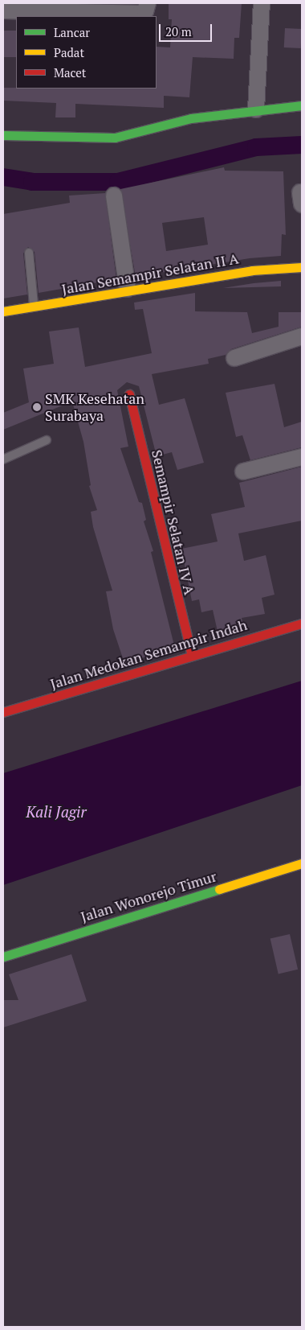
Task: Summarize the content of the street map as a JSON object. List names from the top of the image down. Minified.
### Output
{"streets":{"street":["Jalan Semampir Selatan II A","Semampir Selatan IV A","Jalan Medokan Semampir Indah","Jalan Wonorejo Timur"]},"crossings":[["Semampir Selatan IV A","Jalan Medokan Semampir Indah"]],"water":["Kali Jagir"],"places":["SMK Kesehatan Surabaya"],"legend":["Lancar","Padat","Macet"],"scale_bar":"20 m"}
